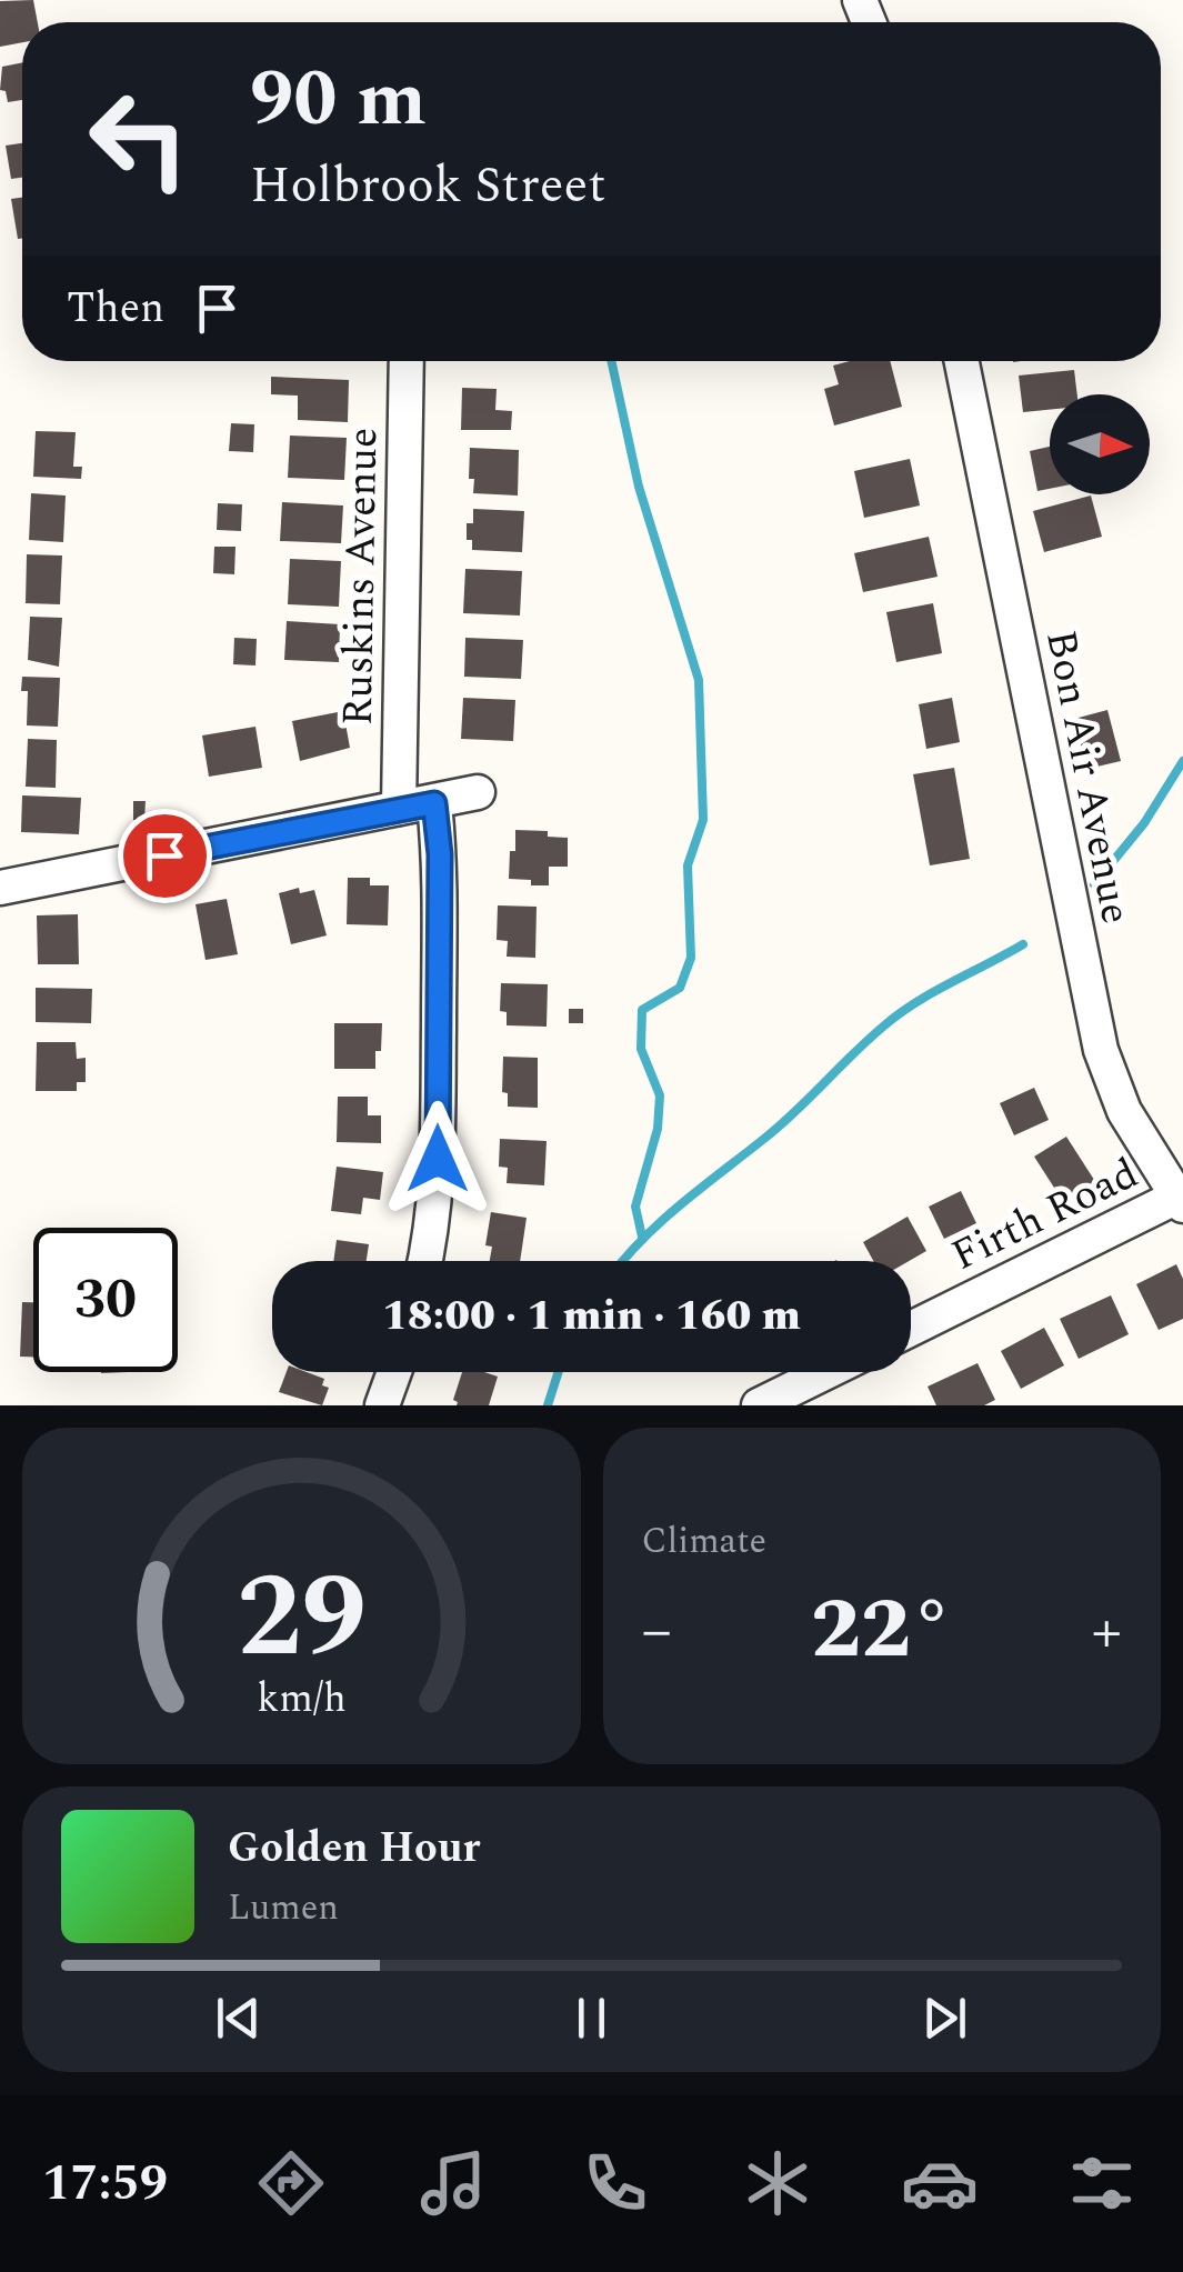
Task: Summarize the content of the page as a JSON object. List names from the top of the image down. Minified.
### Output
{"streets":{"street":["Ruskins Avenue","Bon Air Avenue","Firth Road"]},"crossings":[["Bon Air Avenue","Firth Road"]],"north":"right","page":{"turn":["90 m","Holbrook Street"],"then":"Then","limit":"30","trip":"18:00 · 1 min · 160 m","tile":"Climate","heat":["−","22°","+"],"song":["Golden Hour","Lumen"],"tabs":"17:59","gauge":["29","km/h"]}}
